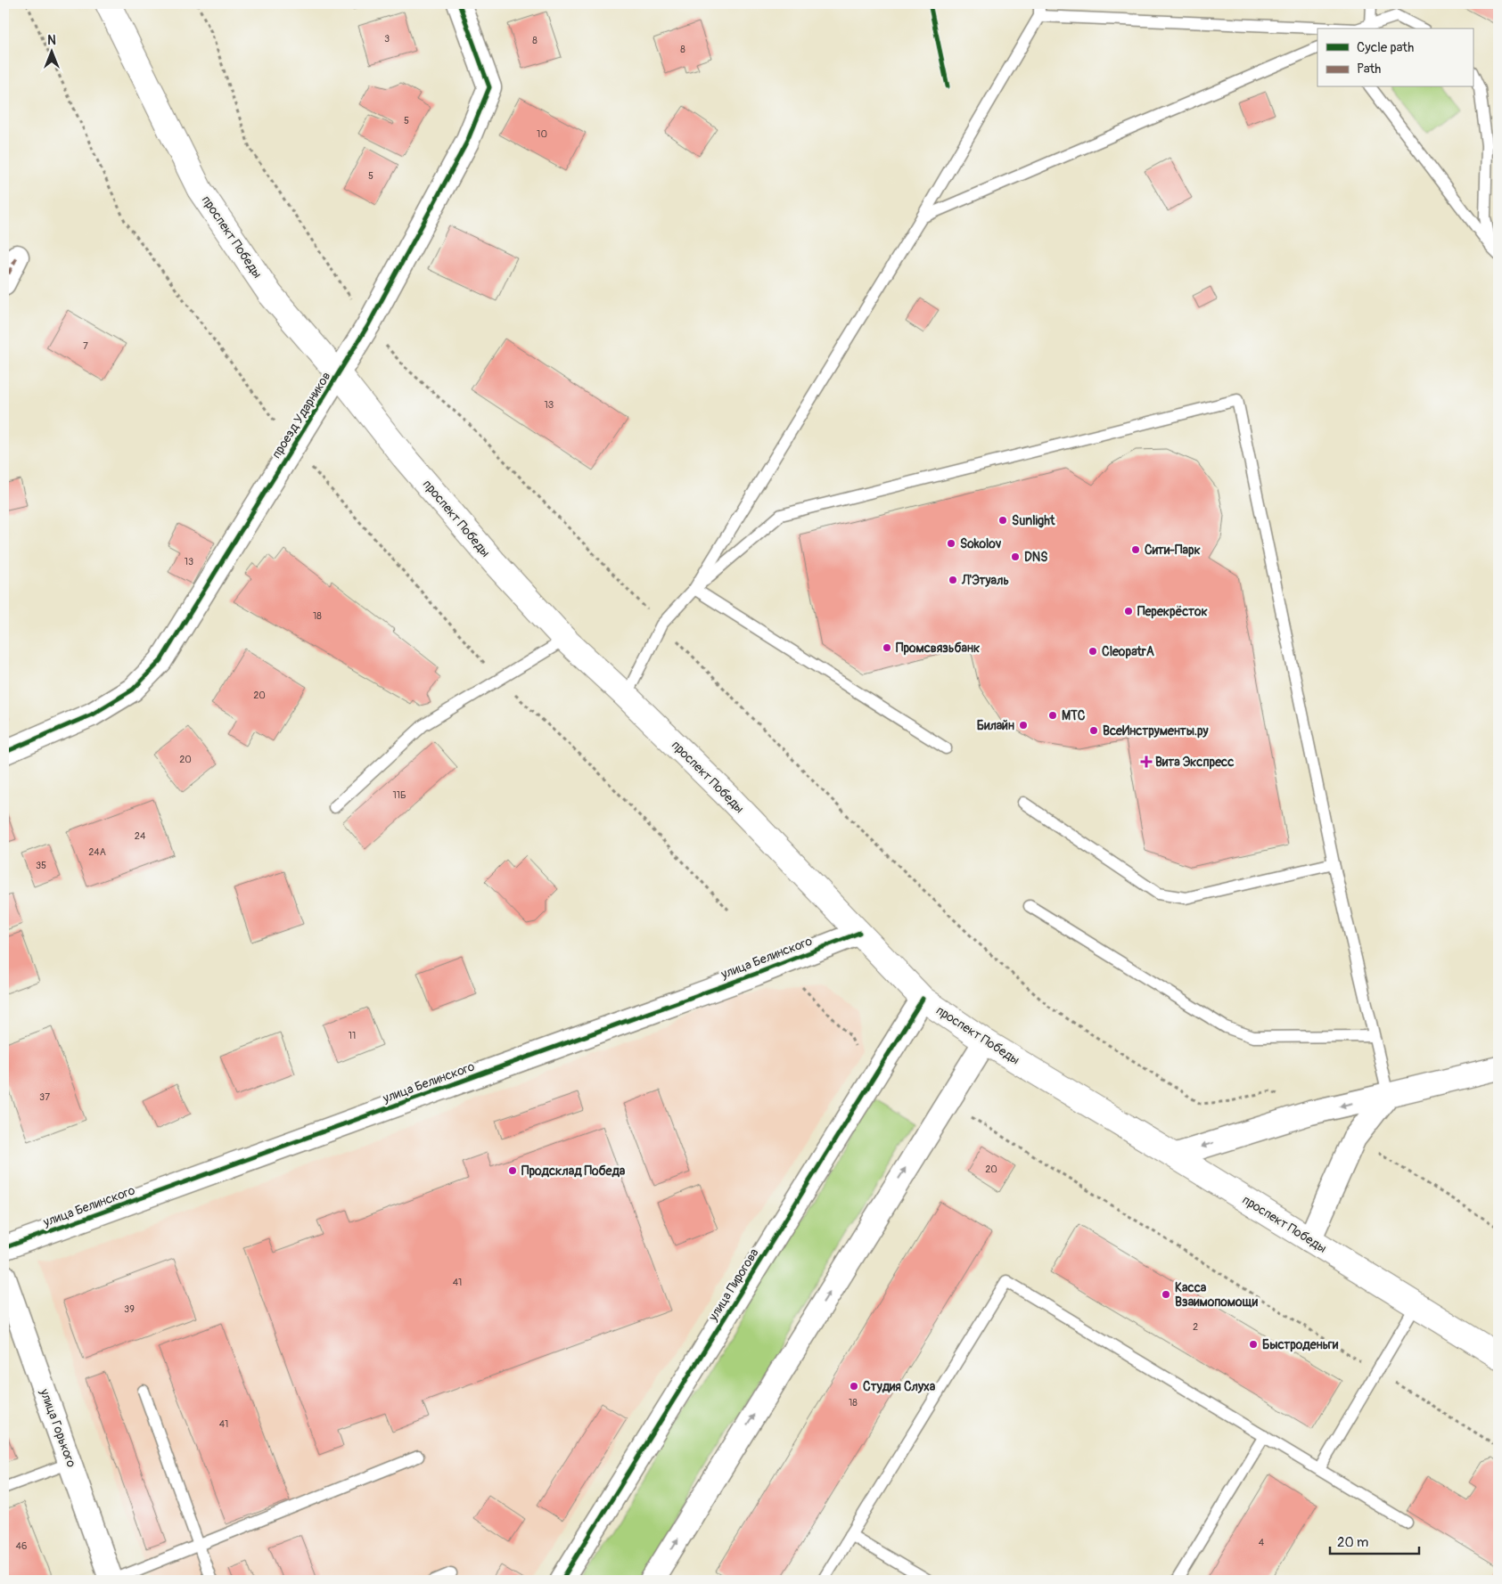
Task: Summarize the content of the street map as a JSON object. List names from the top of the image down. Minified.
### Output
{"streets":{"main road":["проспект Победы"],"street":["проезд Ударников","улица Белинского","улица Пирогова","улица Горького"]},"crossings":[["проспект Победы","проезд Ударников"],["проспект Победы","улица Белинского"],["проспект Победы","улица Пирогова"]],"places":{"other":["Sunlight","Sokolov","Сити-Парк","DNS","Л'Этуаль","Перекрёсток","Промсвязьбанк","CleopatrA","МТС","Билайн","ВсеИнструменты.ру","Продсклад Победа","Касса Взаимопомощи","Быстроденьги","Студия Слуха"],"health":["Вита Экспресс"]},"house_numbers":["3","8","8","5","10","5","7","1З","13","18","20","20","11Б","24","24А","35","11","37","20","41","39","2","18","41","4","46"],"legend":["Cycle path","Path"],"scale_bar":"20 m","north":"top"}
